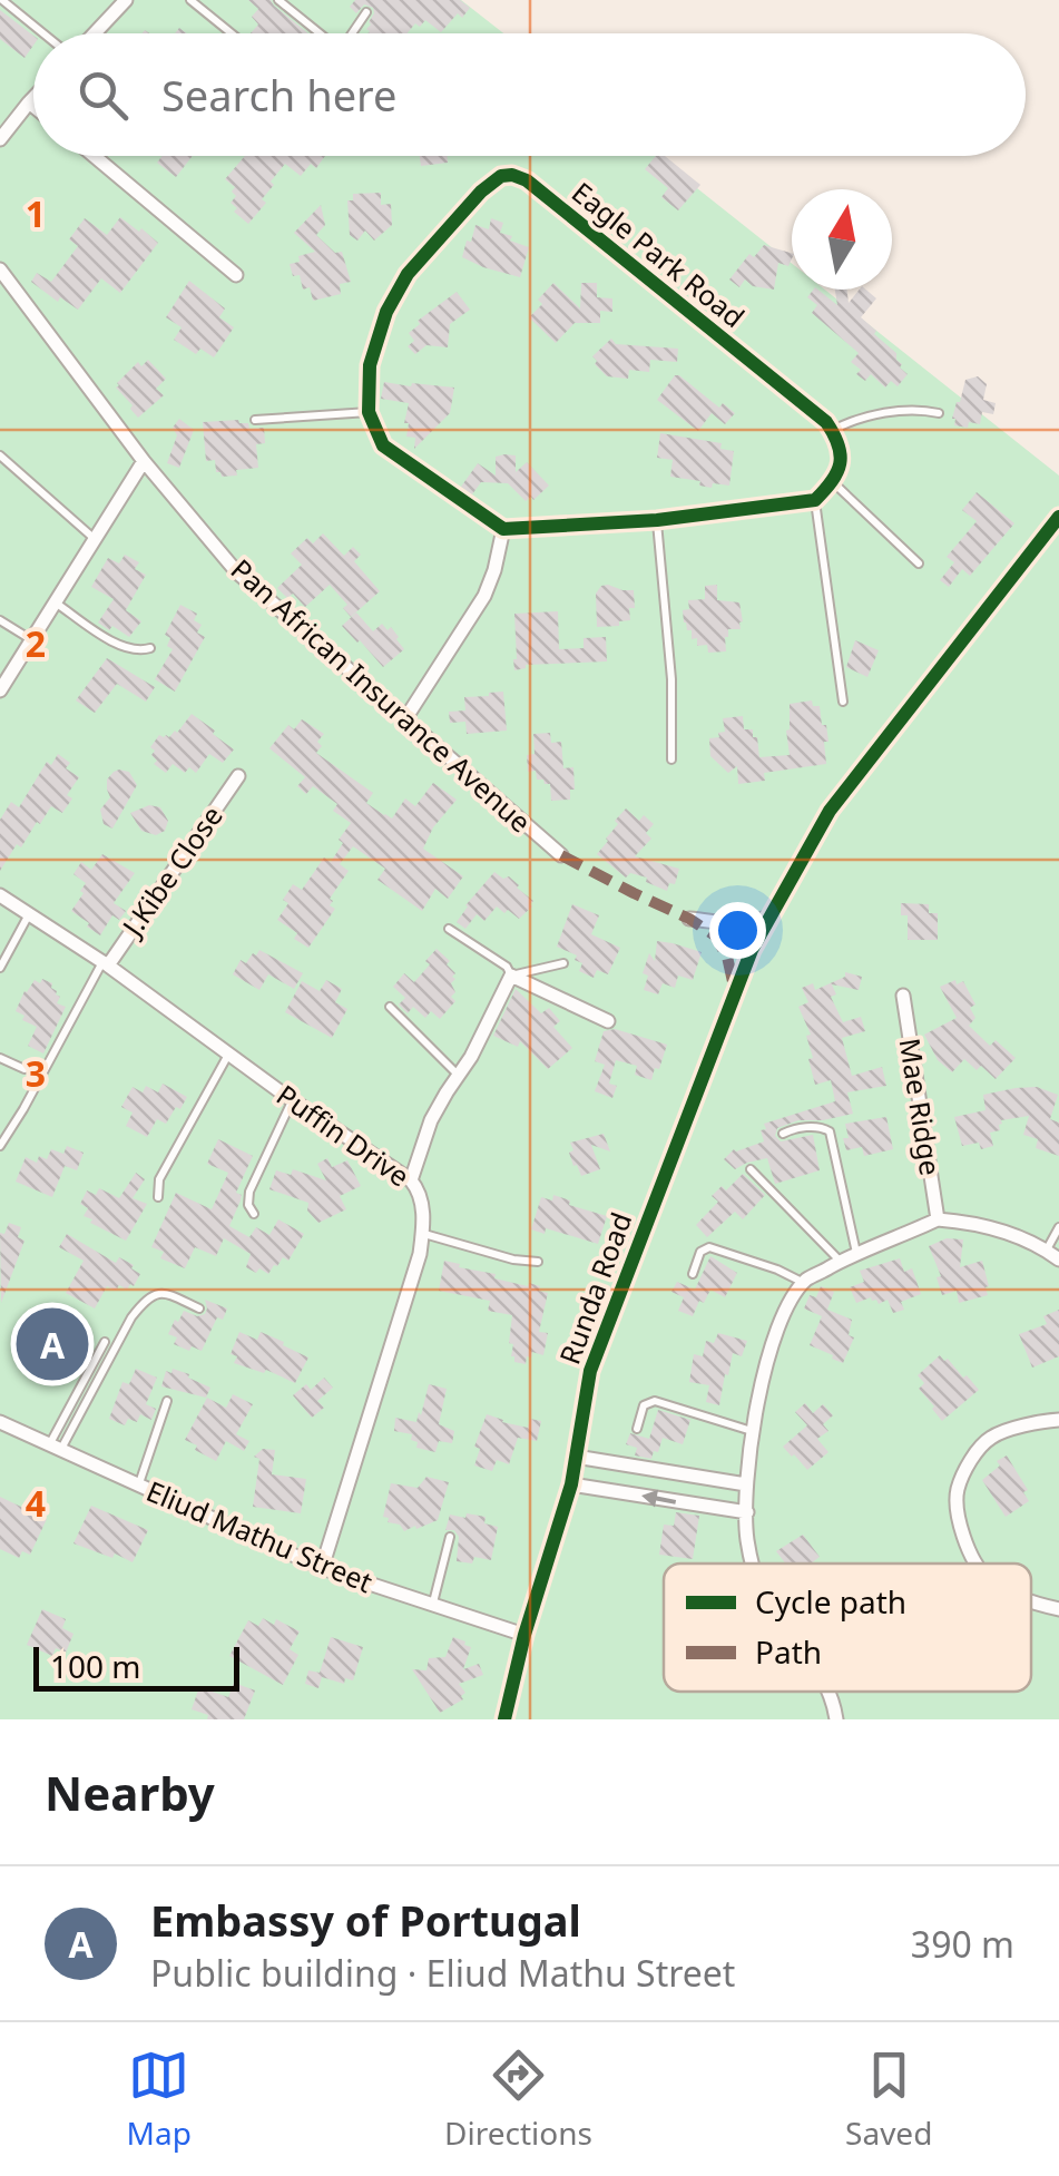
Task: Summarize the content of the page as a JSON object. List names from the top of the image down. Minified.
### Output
{"streets":{"street":["Eagle Park Road","Pan African Insurance Avenue","J.Kibe Close","Mae Ridge","Puffin Drive","Runda Road","Eliud Mathu Street"]},"crossings":[["J.Kibe Close","Puffin Drive"],["Puffin Drive","Eliud Mathu Street"],["Runda Road","Eliud Mathu Street"]],"legend":["Cycle path","Path"],"scale_bar":"100 m","north":"top","page":{"search":"Search here","pins":"A","scale":"100 m","heading":"Nearby","list":[{"mark":"A","name":"Embassy of Portugal","note":"Public building · Eliud Mathu Street","value":"390 m"}],"nav":["Map","Directions","Saved"]},"grid":{"rows":["1","2","3","4"]}}
